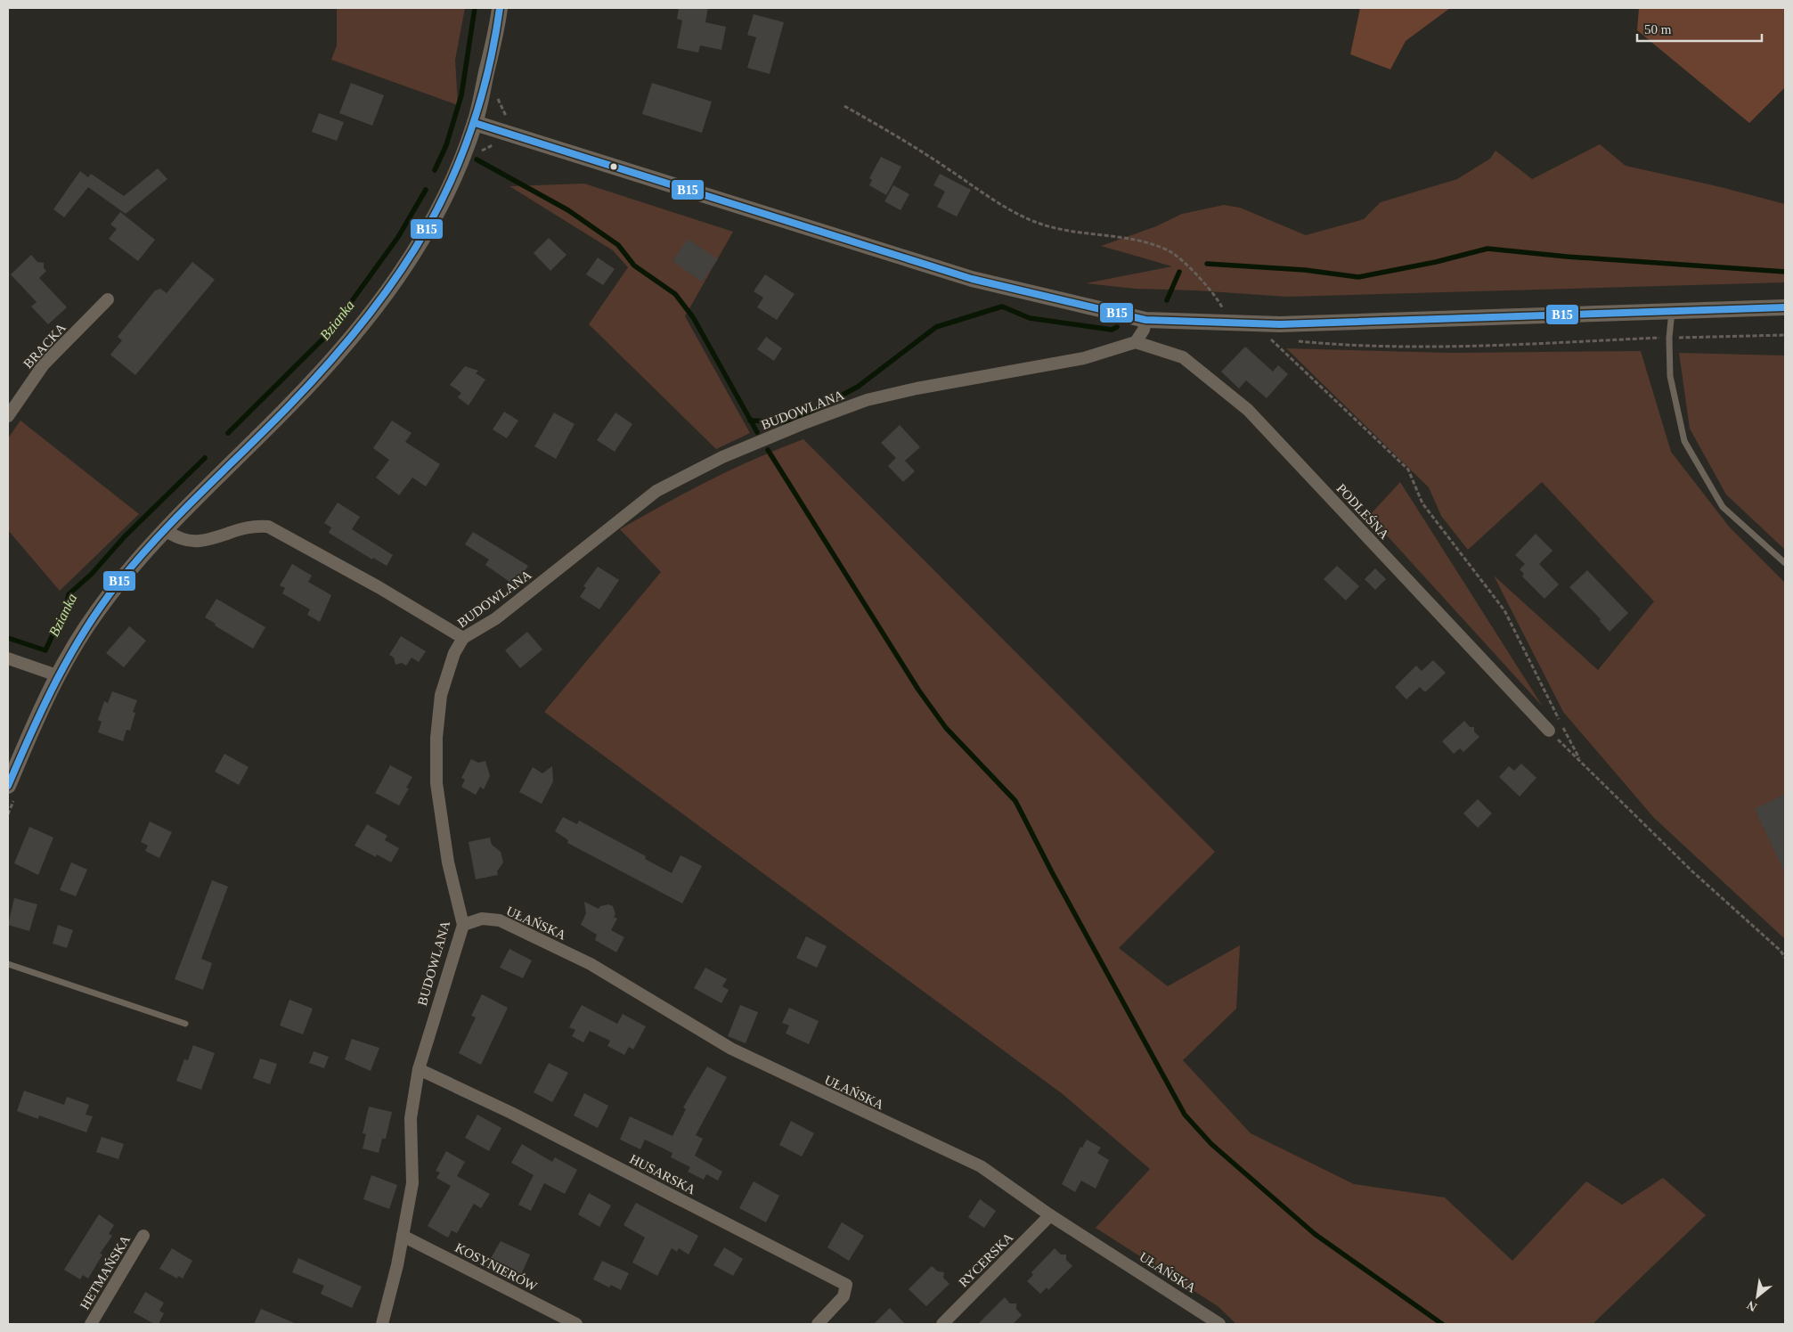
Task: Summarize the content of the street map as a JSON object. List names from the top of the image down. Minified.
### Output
{"streets":{"street":["BRACKA","BUDOWLANA","PODLEŚNA","UŁAŃSKA","HUSARSKA","RYCERSKA","KOSYNIERÓW","HETMAŃSKA"]},"crossings":[["BUDOWLANA","PODLEŚNA"],["BUDOWLANA","UŁAŃSKA"],["BUDOWLANA","HUSARSKA"],["BUDOWLANA","KOSYNIERÓW"],["UŁAŃSKA","RYCERSKA"]],"water":["Bzianka"],"lines":["transit line B15"],"scale_bar":"50 m","north":"bottom left"}
